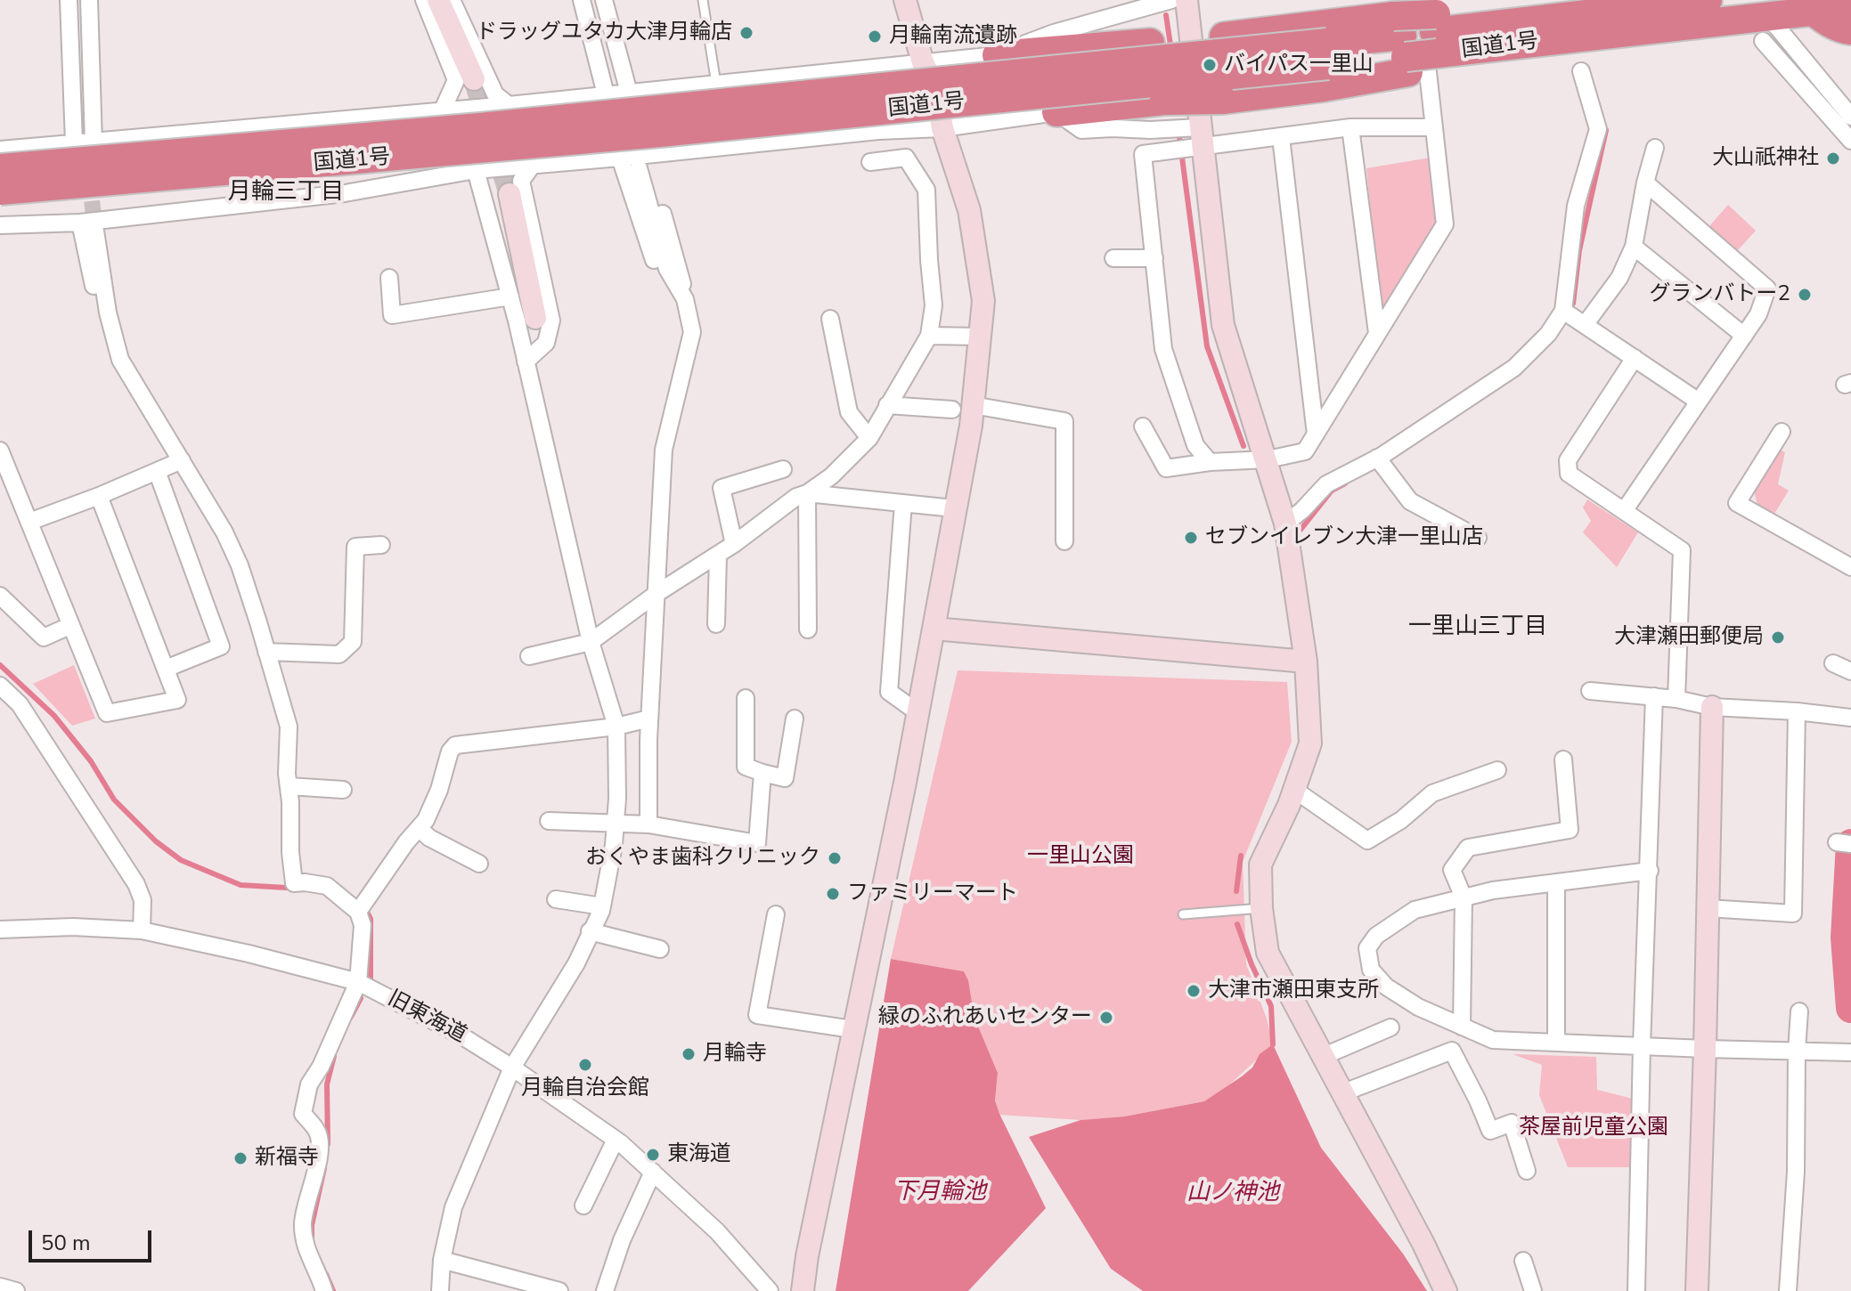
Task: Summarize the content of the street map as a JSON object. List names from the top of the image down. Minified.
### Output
{"streets":{"highway":["国道1号"],"street":["旧東海道"]},"districts":["月輪三丁目","一里山三丁目"],"water":["下月輪池","山ノ神池"],"parks":["一里山公園","茶屋前児童公園"],"places":["ドラッグユタカ大津月輪店","月輪南流遺跡","バイパス一里山","大山祇神社","グランバトー2","セブンイレブン大津一里山店","大津瀬田郵便局","おくやま歯科クリニック","ファミリーマート","大津市瀬田東支所","緑のふれあいセンター","月輪寺","月輪自治会館","東海道","新福寺"],"scale_bar":"50 m"}
